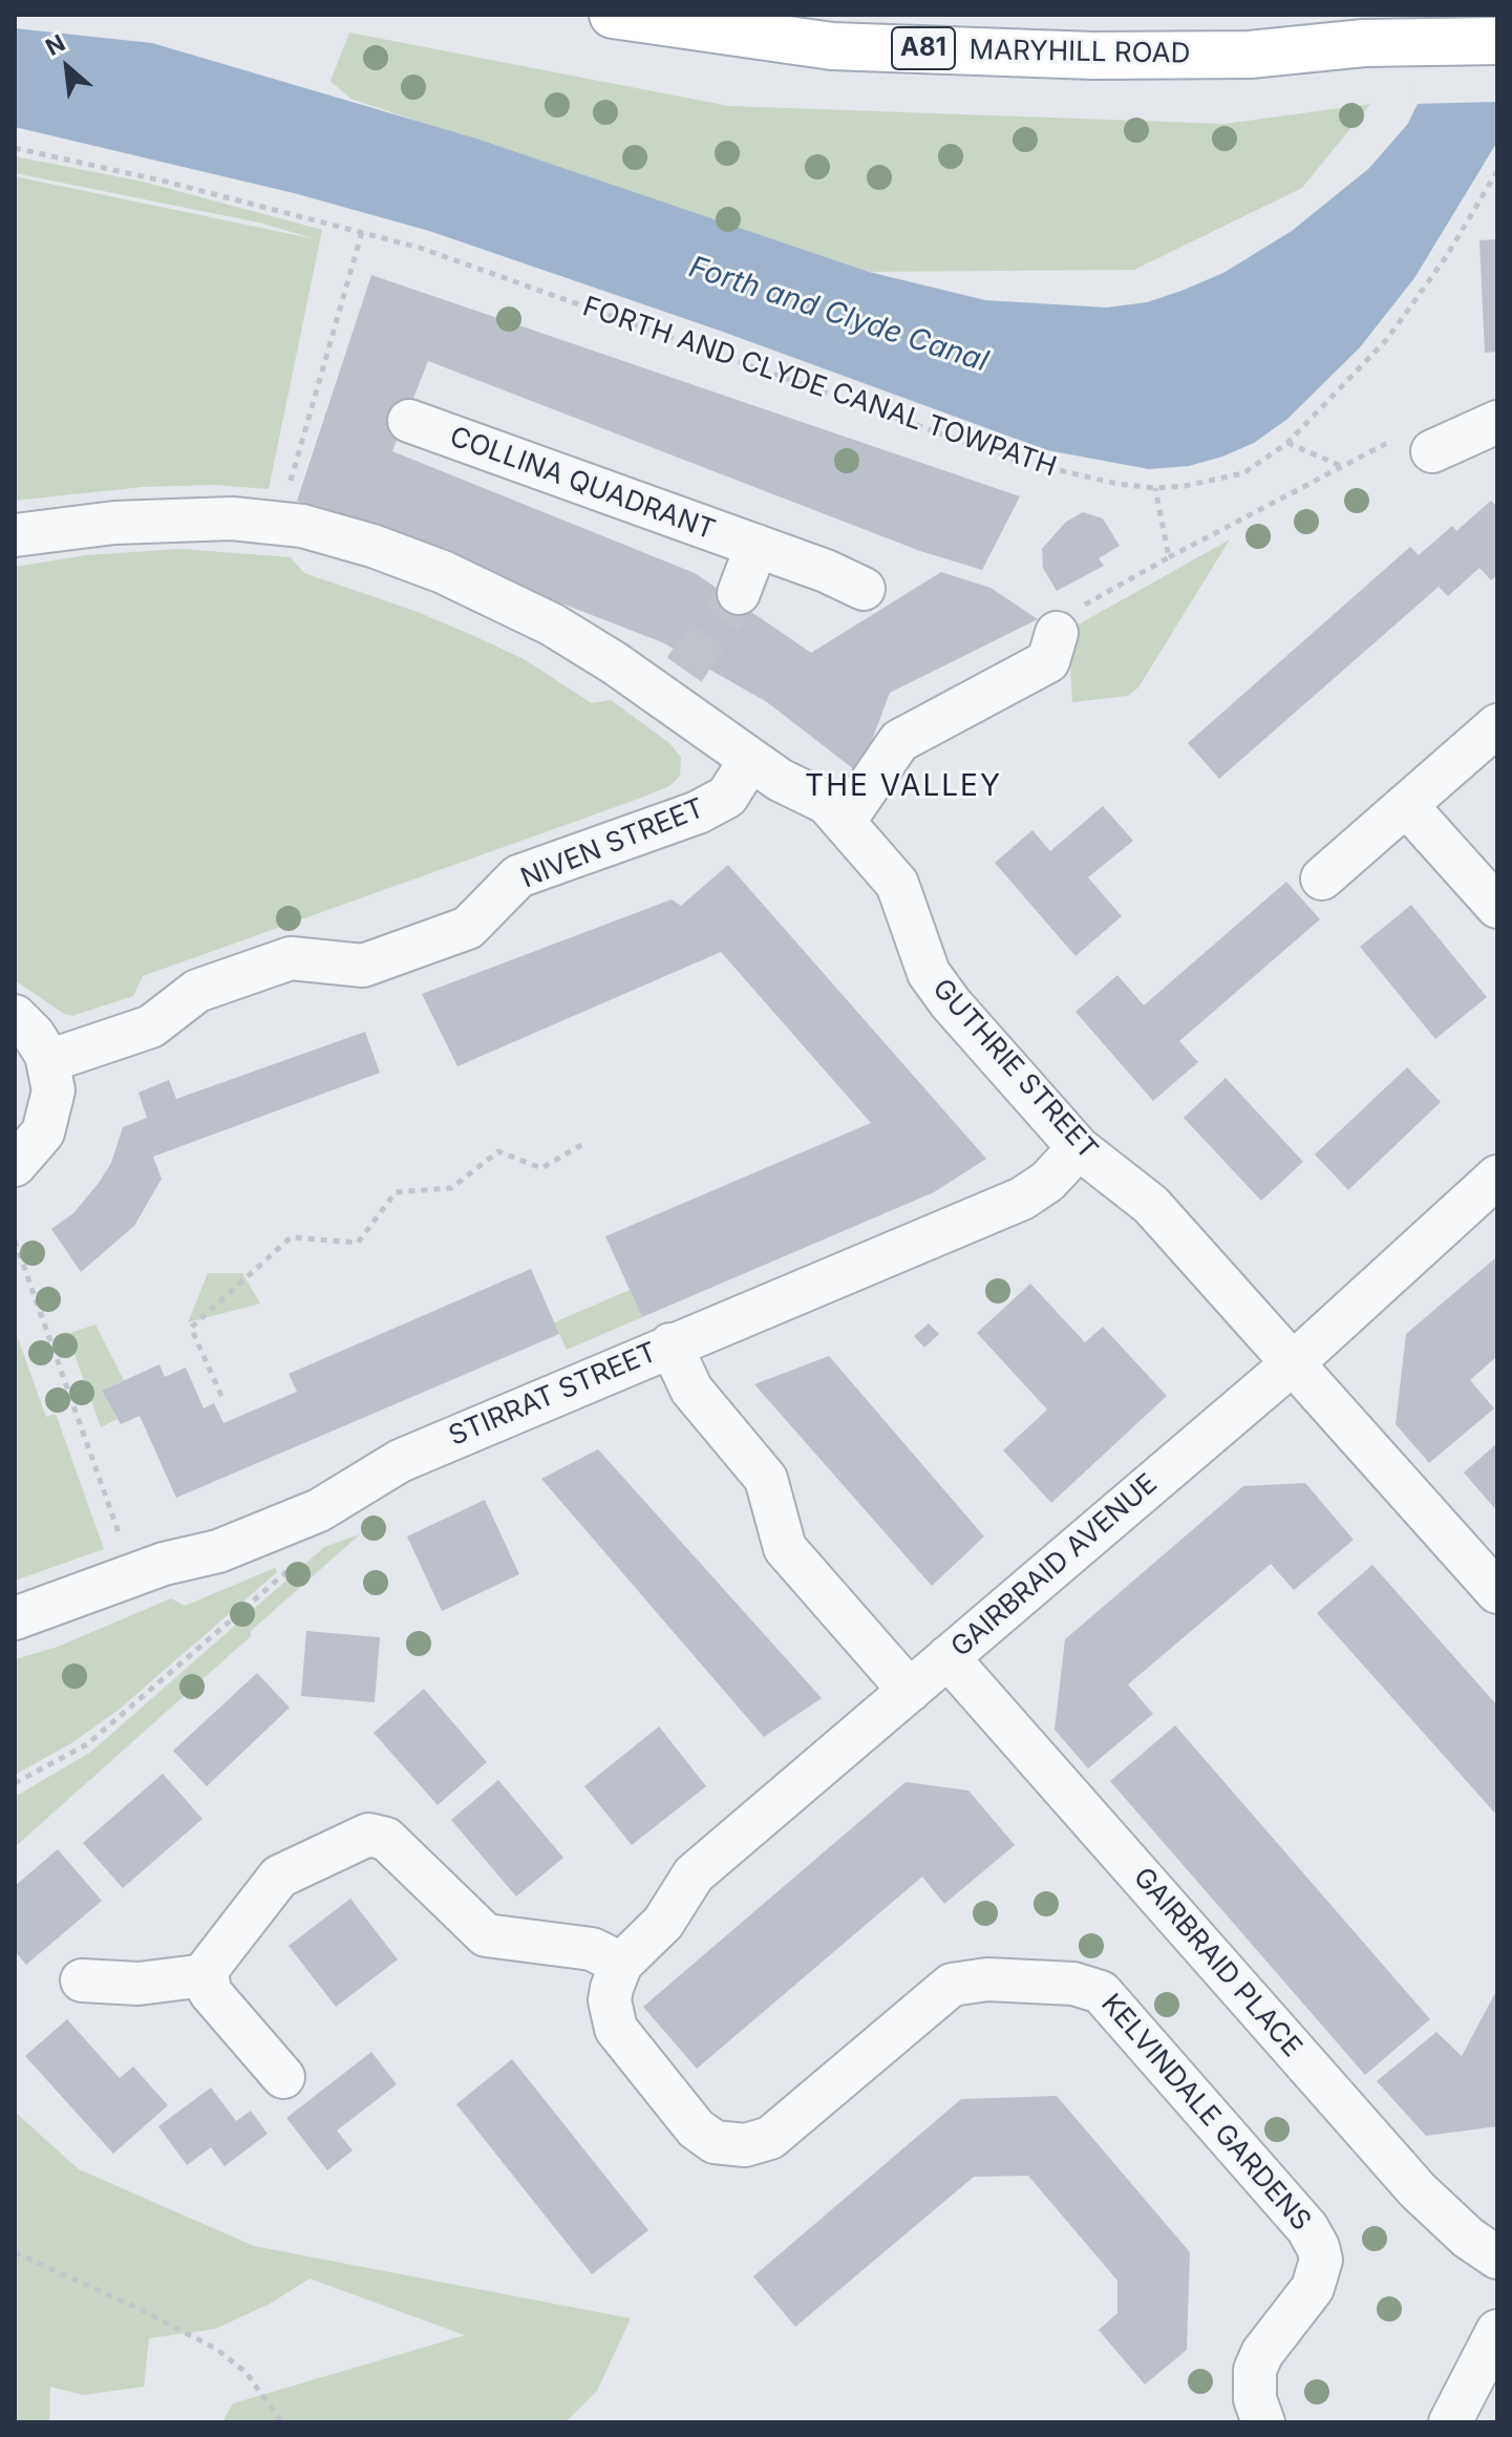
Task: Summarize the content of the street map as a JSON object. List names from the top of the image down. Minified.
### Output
{"streets":{"main road":["A81","MARYHILL ROAD"],"street":["COLLINA QUADRANT","NIVEN STREET","GUTHRIE STREET","STIRRAT STREET","GAIRBRAID AVENUE","GAIRBRAID PLACE","KELVINDALE GARDENS"],"path":["FORTH AND CLYDE CANAL TOWPATH"]},"crossings":[["NIVEN STREET","GUTHRIE STREET"],["GUTHRIE STREET","STIRRAT STREET"],["GUTHRIE STREET","GAIRBRAID AVENUE"],["GAIRBRAID AVENUE","GAIRBRAID PLACE"],["GAIRBRAID AVENUE","KELVINDALE GARDENS"]],"districts":["THE VALLEY"],"water":["Forth and Clyde Canal"],"north":"top left"}
